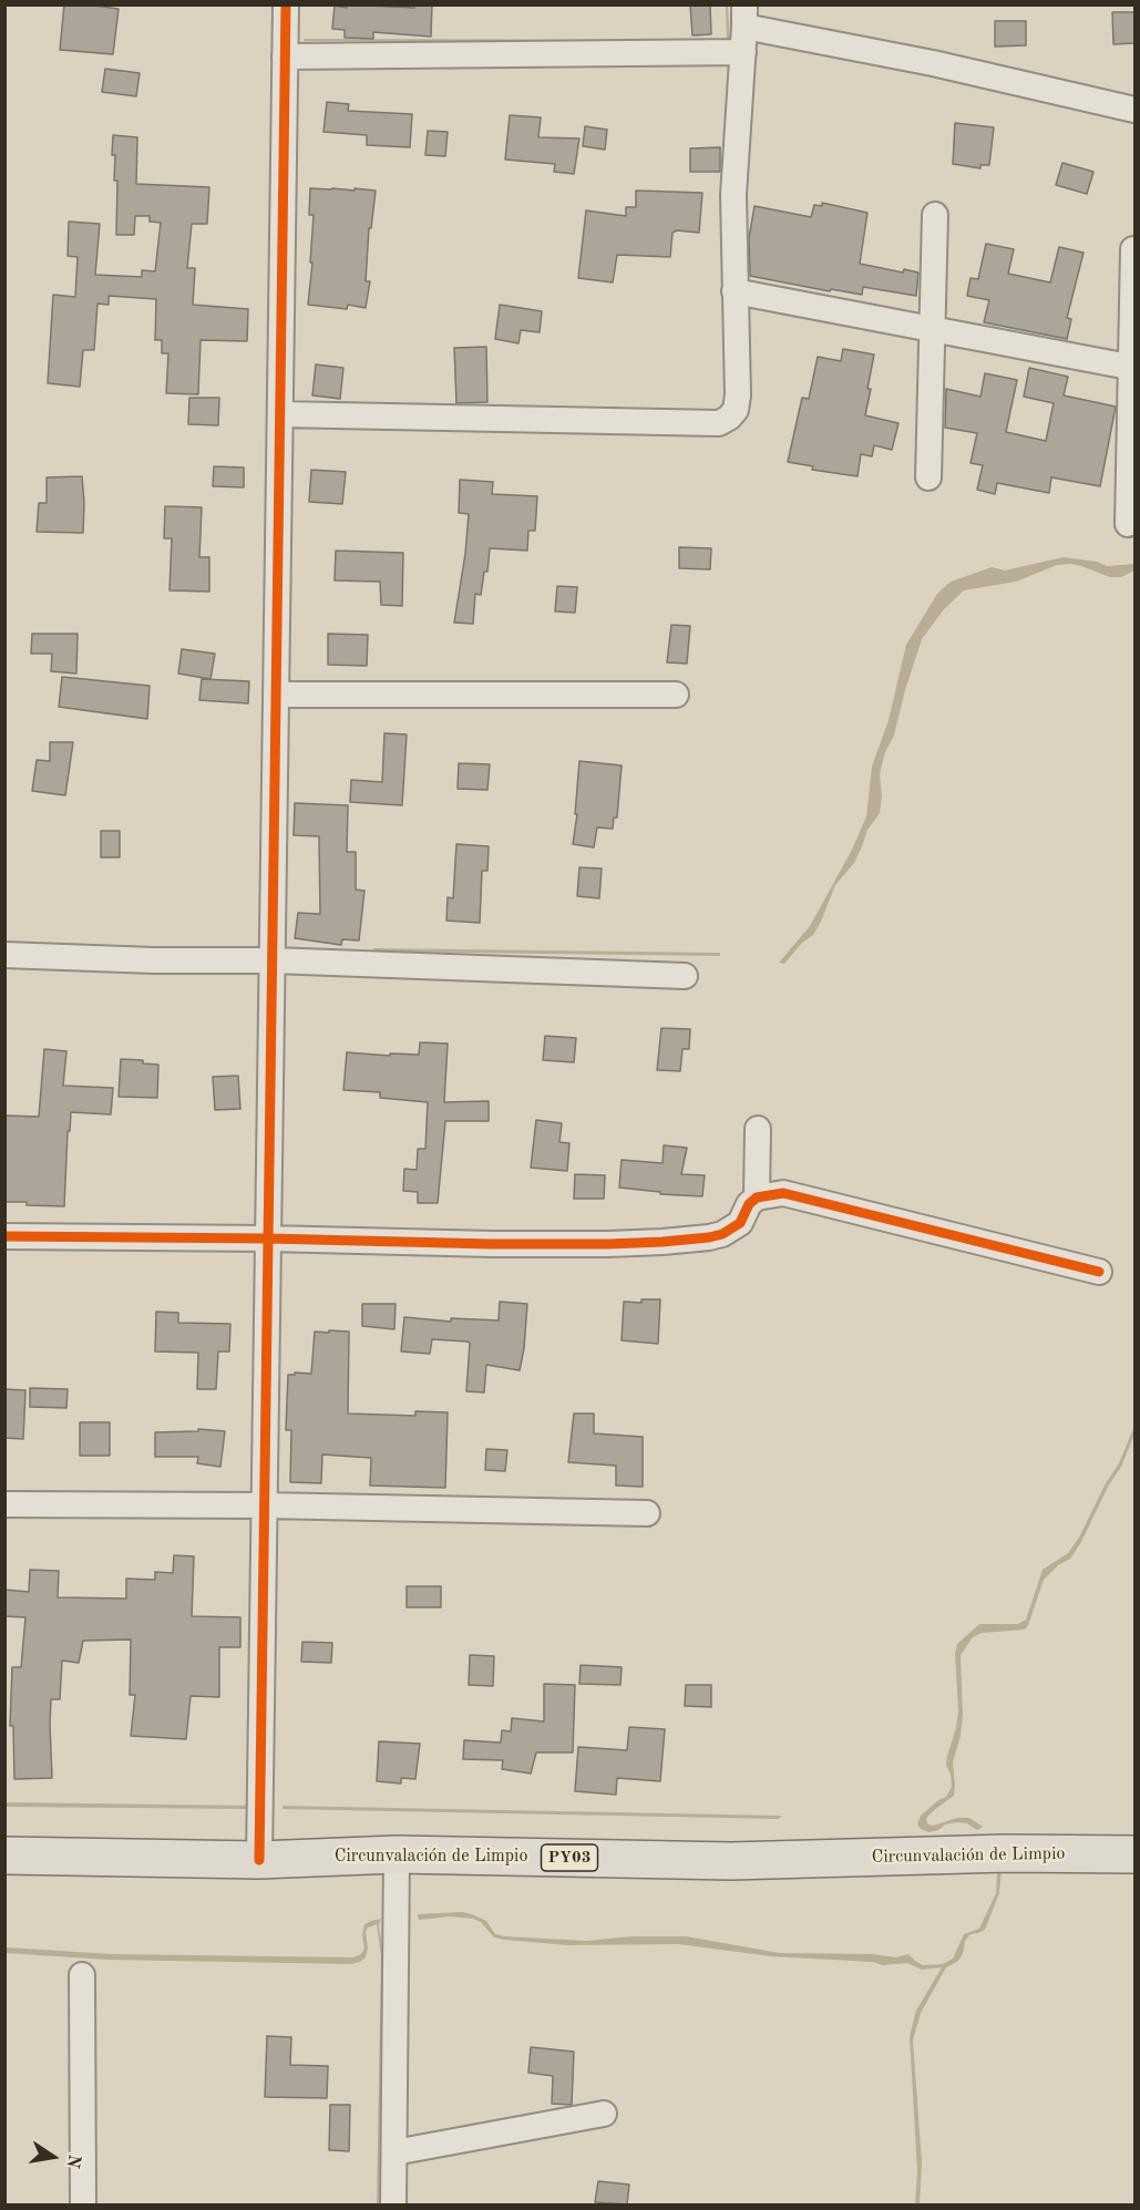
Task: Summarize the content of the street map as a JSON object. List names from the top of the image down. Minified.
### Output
{"streets":{"highway":["Circunvalación de Limpio","PY03"]},"north":"right"}
